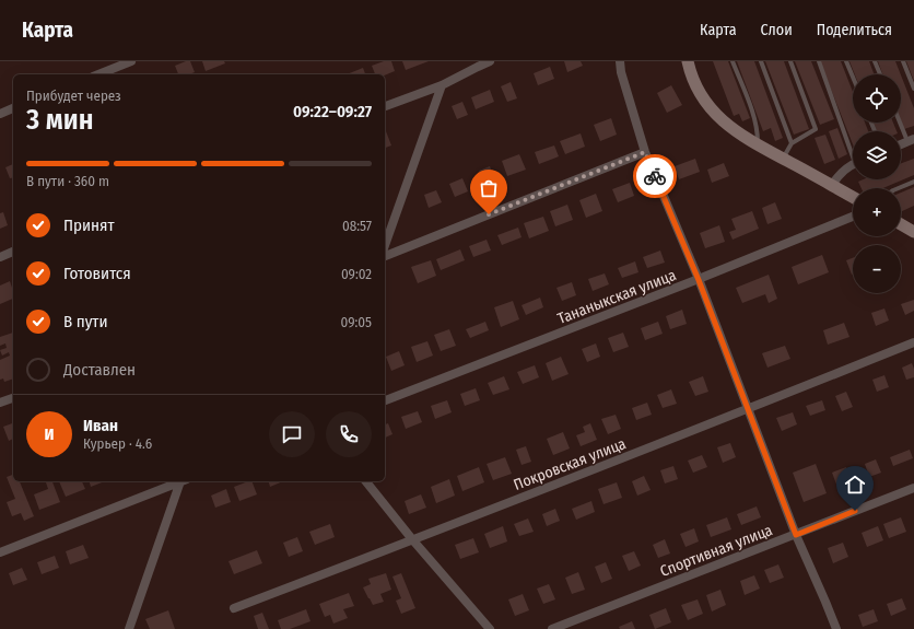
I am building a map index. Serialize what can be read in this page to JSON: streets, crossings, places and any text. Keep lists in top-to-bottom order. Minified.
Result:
{"streets":{"street":["Тананыкская улица","Покровская улица","Спортивная улица"]},"page":{"header":"Карта","nav":["Карта","Слои","Поделиться"],"map_buttons":["+","−"],"heading":["3 мин","Прибудет через","09:22–09:27"],"panel":["Иван","Курьер · 4.6"],"bar":"В пути · 360 m","list":[["Принят","08:57"],["Готовится","09:02"],["В пути","09:05"],"Доставлен"],"round":"И"}}
